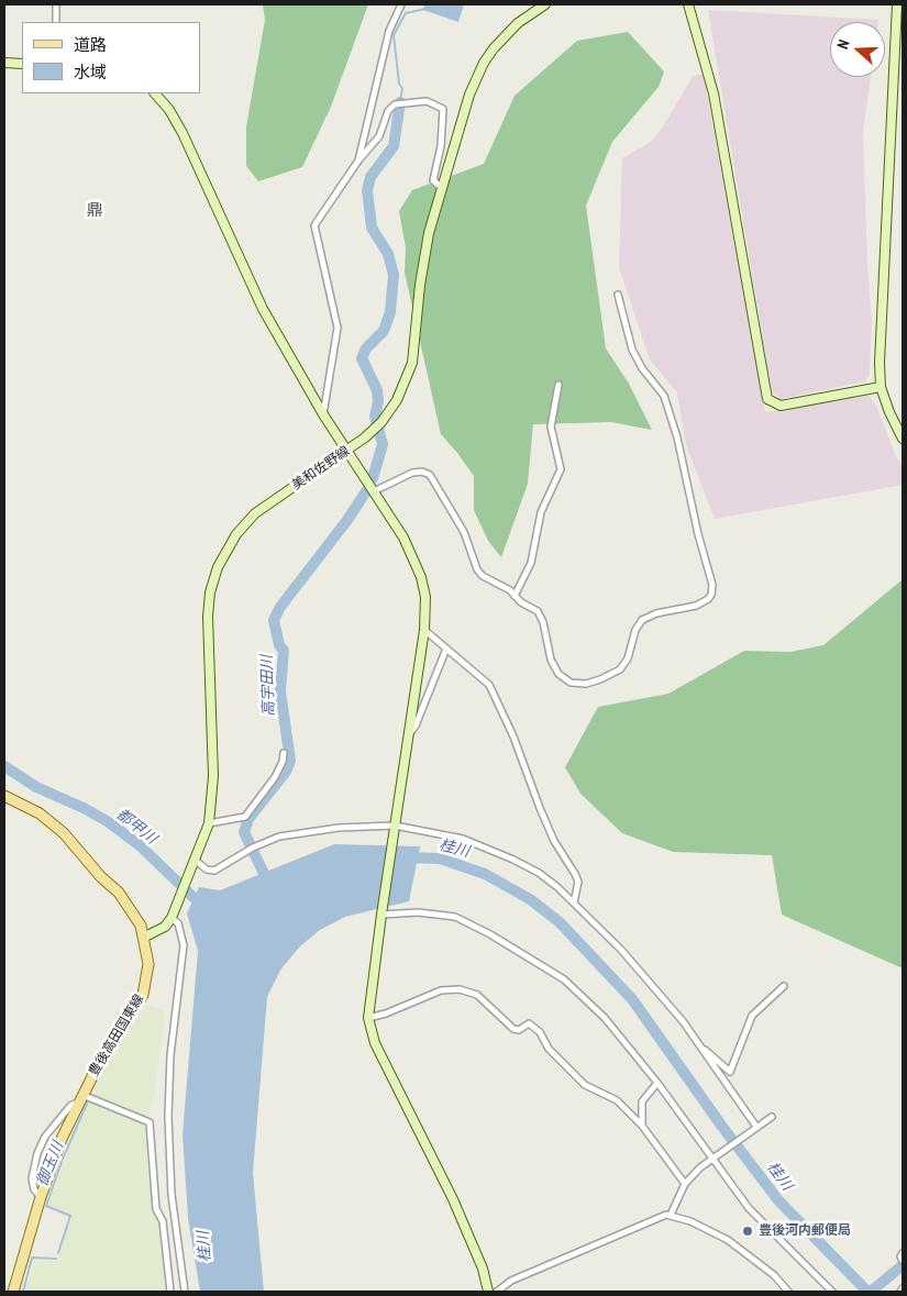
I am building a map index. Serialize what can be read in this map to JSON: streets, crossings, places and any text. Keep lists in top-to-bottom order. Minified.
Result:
{"streets":{"main road":["豊後高田国東線"],"street":["美和佐野線"]},"districts":["鼎"],"water":["高宇田川","都甲川","桂川","御玉川"],"places":["豊後河内郵便局"],"legend":["道路","水域"],"north":"left"}
